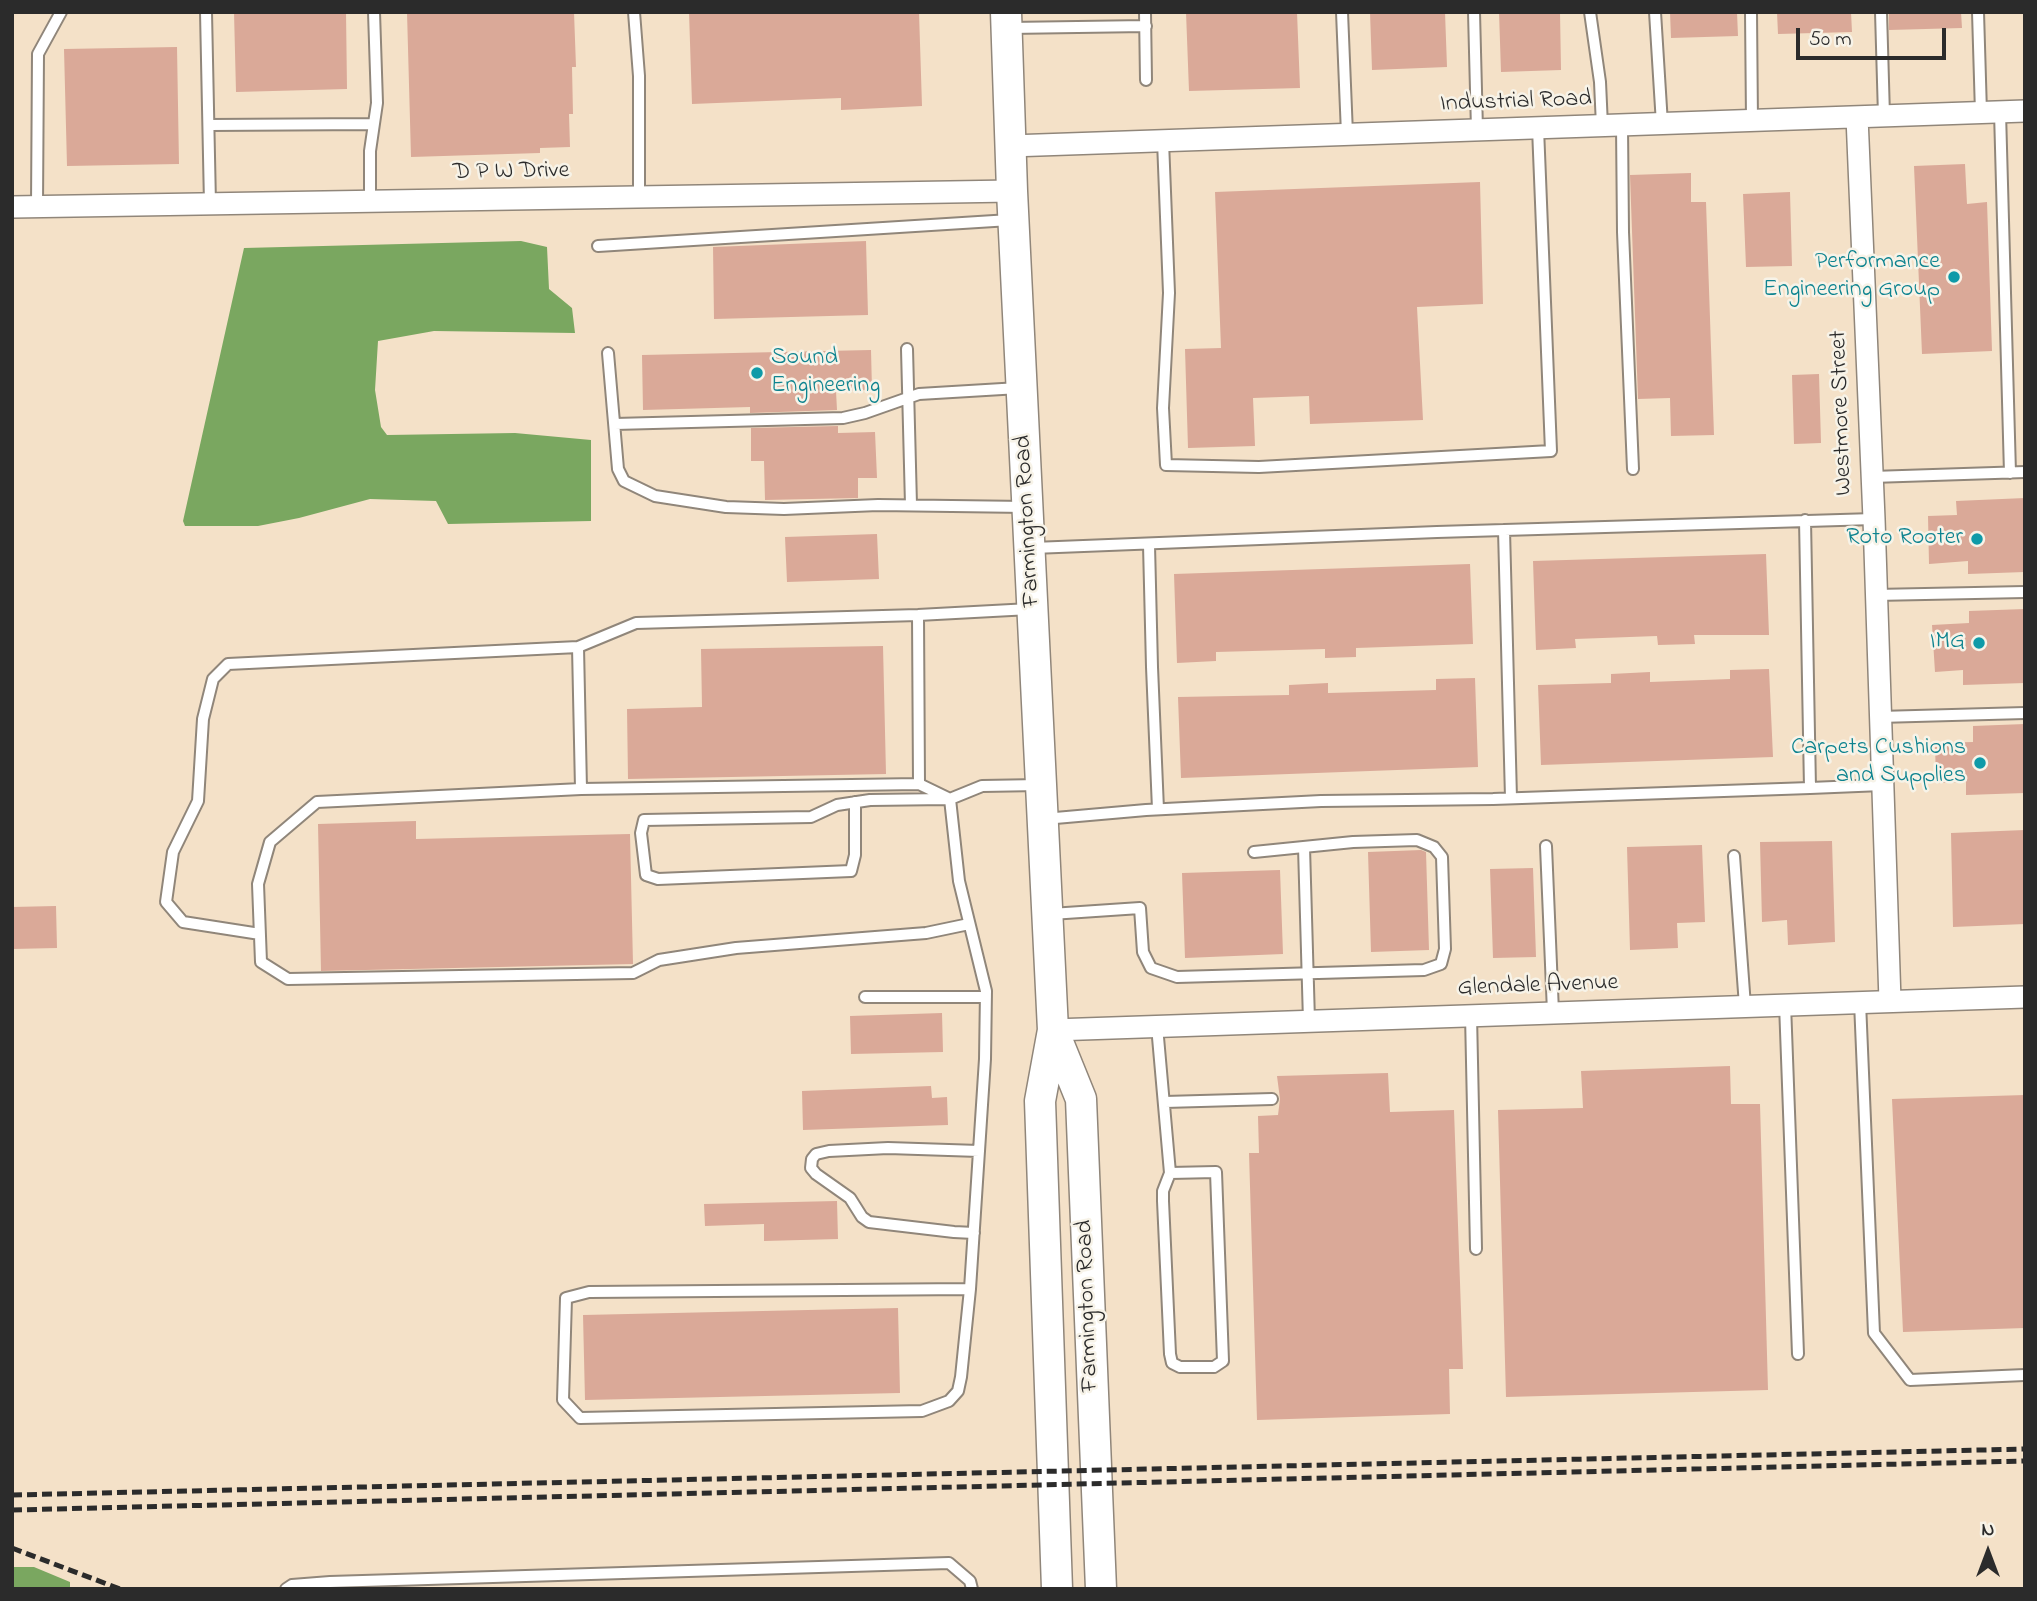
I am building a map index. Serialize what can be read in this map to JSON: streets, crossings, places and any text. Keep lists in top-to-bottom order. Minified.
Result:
{"streets":{"main road":["Farmington Road"],"street":["Industrial Road","D P W Drive","Westmore Street","Glendale Avenue"]},"crossings":[["Industrial Road","Westmore Street"],["Industrial Road","Farmington Road"],["D P W Drive","Farmington Road"],["Westmore Street","Glendale Avenue"],["Farmington Road","Glendale Avenue"]],"places":["Performance Engineering Group","Sound Engineering","Roto Rooter","IMG","Carpets Cushions and Supplies"],"scale_bar":"50 m","north":"top"}
